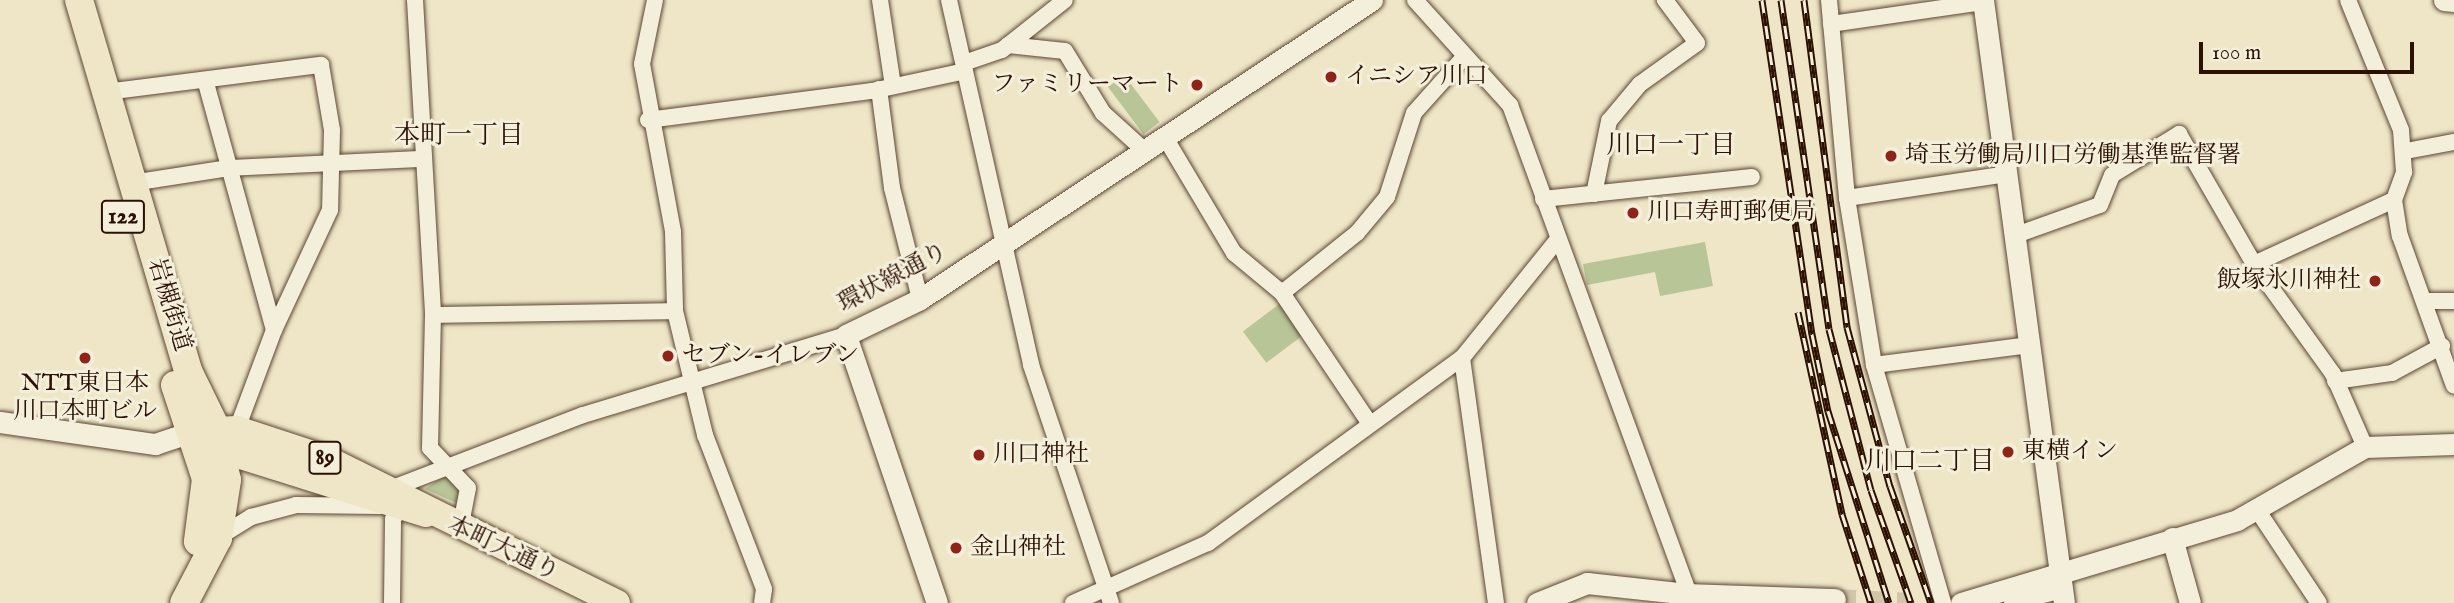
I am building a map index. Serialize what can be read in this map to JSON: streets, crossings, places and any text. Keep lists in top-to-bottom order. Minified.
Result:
{"streets":{"highway":["122","岩槻街道"],"main road":["89","本町大通り"],"street":["環状線通り"]},"crossings":[["環状線通り","本町大通り"],["岩槻街道","本町大通り"]],"districts":["本町一丁目","川口一丁目","川口二丁目"],"places":["イニシア川口","ファミリーマート","埼玉労働局川口労働基準監督署","川口寿町郵便局","飯塚氷川神社","セブン-イレブン","NTT東日本 川口本町ビル","東横イン","川口神社","金山神社"],"scale_bar":"100 m"}
